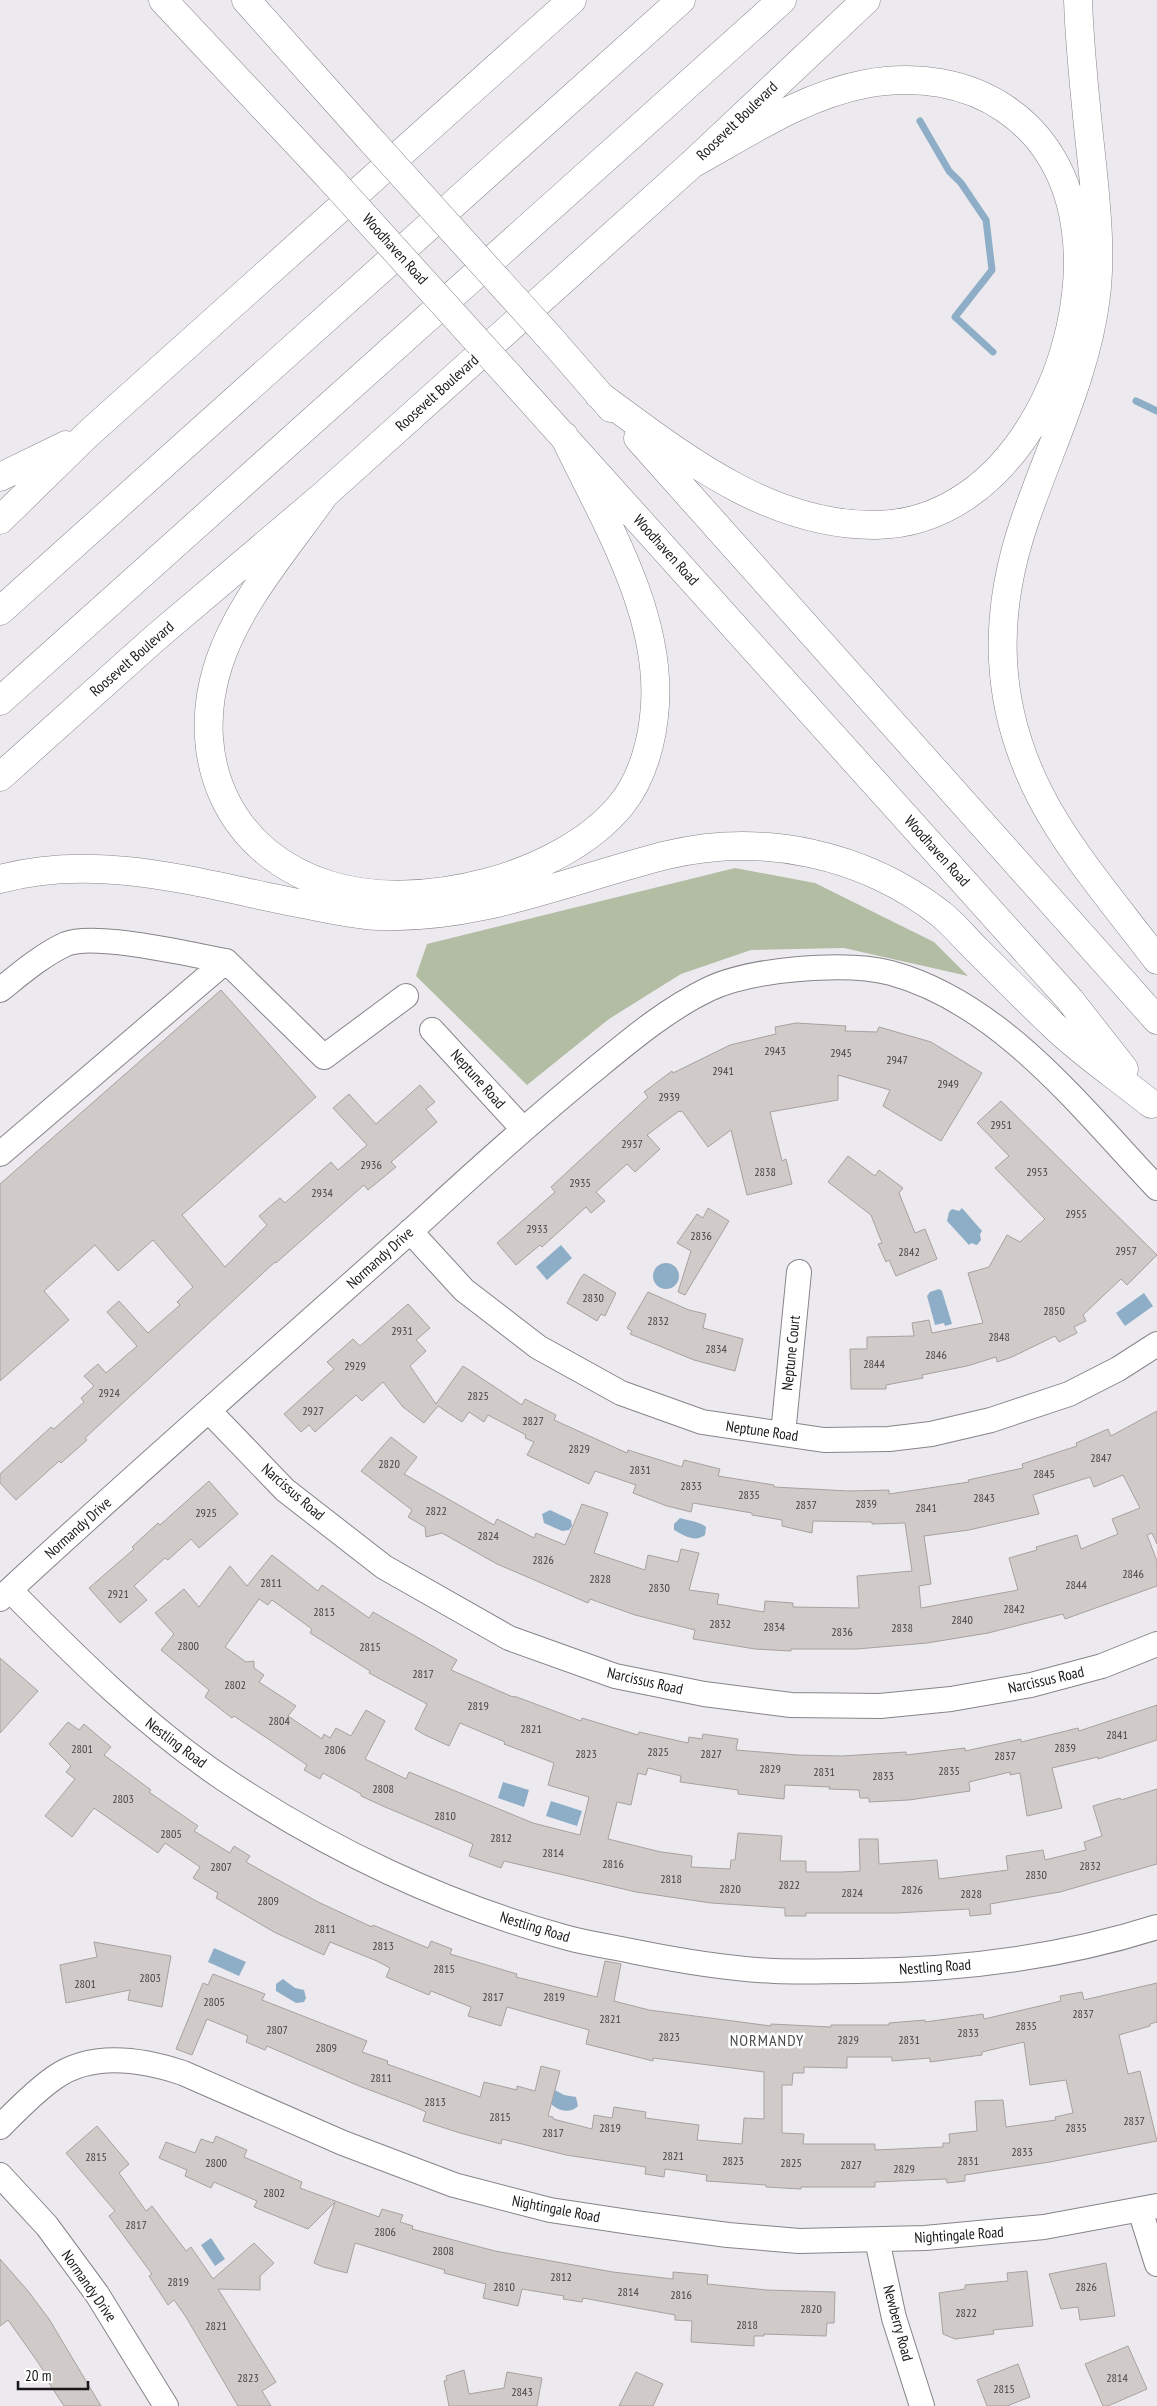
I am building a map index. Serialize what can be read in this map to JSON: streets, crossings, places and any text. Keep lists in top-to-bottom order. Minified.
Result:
{"streets":{"highway":["Roosevelt Boulevard","Woodhaven Road"],"street":["Neptune Road","Normandy Drive","Neptune Court","Narcissus Road","Nestling Road","Nightingale Road","Newberry Road"]},"crossings":[["Neptune Road","Normandy Drive"],["Neptune Road","Neptune Court"],["Normandy Drive","Narcissus Road"],["Normandy Drive","Nestling Road"],["Nightingale Road","Newberry Road"]],"districts":["NORMANDY"],"house_numbers":["2943","2945","2947","2941","2949","2939","2951","2937","2936","2838","2953","2935","2934","2955","2933","2836","2957","2842","2830","2850","2832","2931","2848","2834","2846","2844","2929","2924","2825","2927","2827","2829","2847","2820","2831","2845","2833","2835","2843","2839","2837","2841","2822","2925","2824","2826","2846","2828","2811","2844","2830","2921","2842","2813","2840","2832","2834","2838","2836","2800","2815","2817","2802","2819","2804","2821","2841","2839","2801","2806","2825","2823","2827","2837","2829","2835","2831","2833","2808","2803","2810","2805","2812","2814","2816","2832","2807","2830","2818","2822","2820","2826","2824","2828","2809","2811","2813","2815","2803","2801","2817","2819","2805","2837","2821","2835","2807","2833","2823","2829","2831","2809","2811","2813","2815","2837","2819","2835","2817","2833","2821","2815","2823","2831","2800","2825","2827","2829","2802","2817","2806","2808","2812","2819","2810","2826","2814","2816","2820","2822","2818","2821","2823","2814","2815","2843"],"scale_bar":"20 m"}
